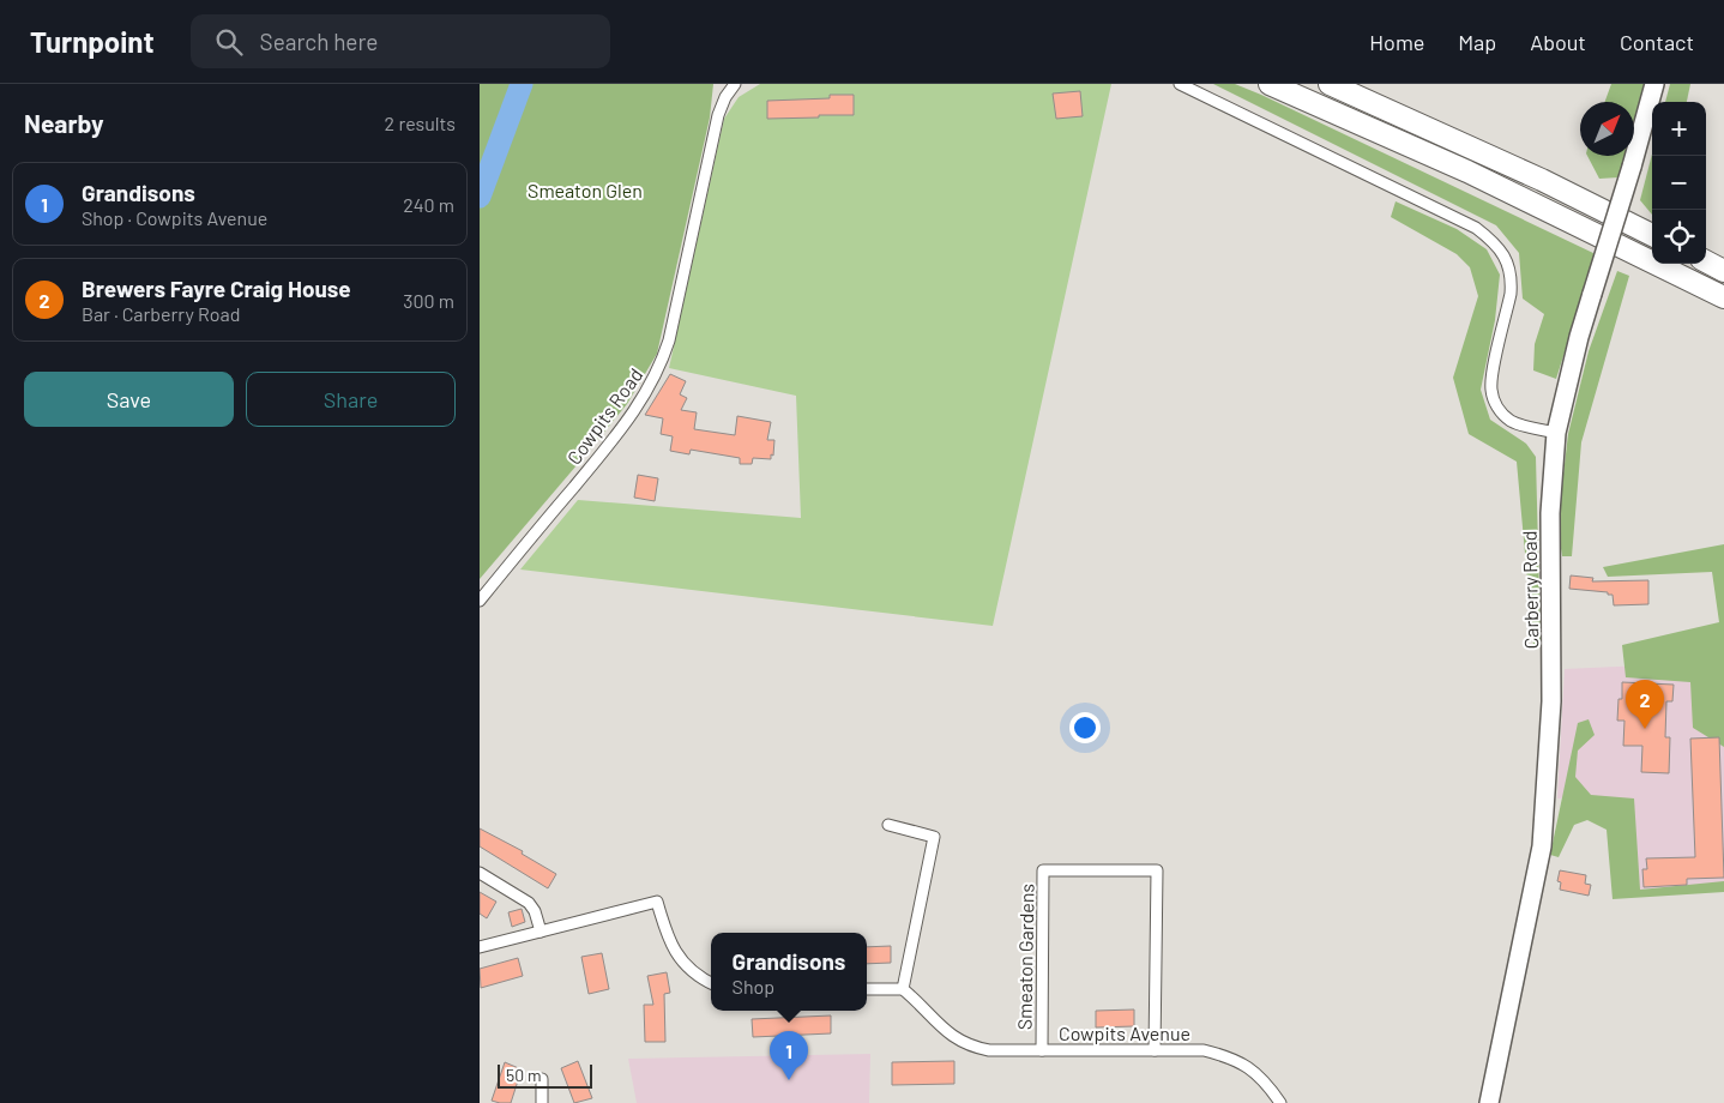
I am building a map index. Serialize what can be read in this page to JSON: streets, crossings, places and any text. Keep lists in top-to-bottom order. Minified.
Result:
{"streets":{"main road":["Carberry Road"],"street":["Cowpits Road","Smeaton Gardens","Cowpits Avenue"]},"crossings":[["Smeaton Gardens","Cowpits Avenue"]],"parks":["Smeaton Glen"],"scale_bar":"50 m","north":"top right","page":{"header":"Turnpoint","search":"Search here","nav":["Home","Map","About","Contact"],"heading":["Nearby","2 results"],"map_buttons":["+","−"],"list":[{"mark":"1","name":"Grandisons","note":"Shop · Cowpits Avenue","value":"240 m"},{"mark":"2","name":"Brewers Fayre Craig House","note":"Bar · Carberry Road","value":"300 m"}],"buttons":["Save","Share"],"pins":["2","1"],"popup":["Grandisons","Shop"],"scale":"50 m"}}
